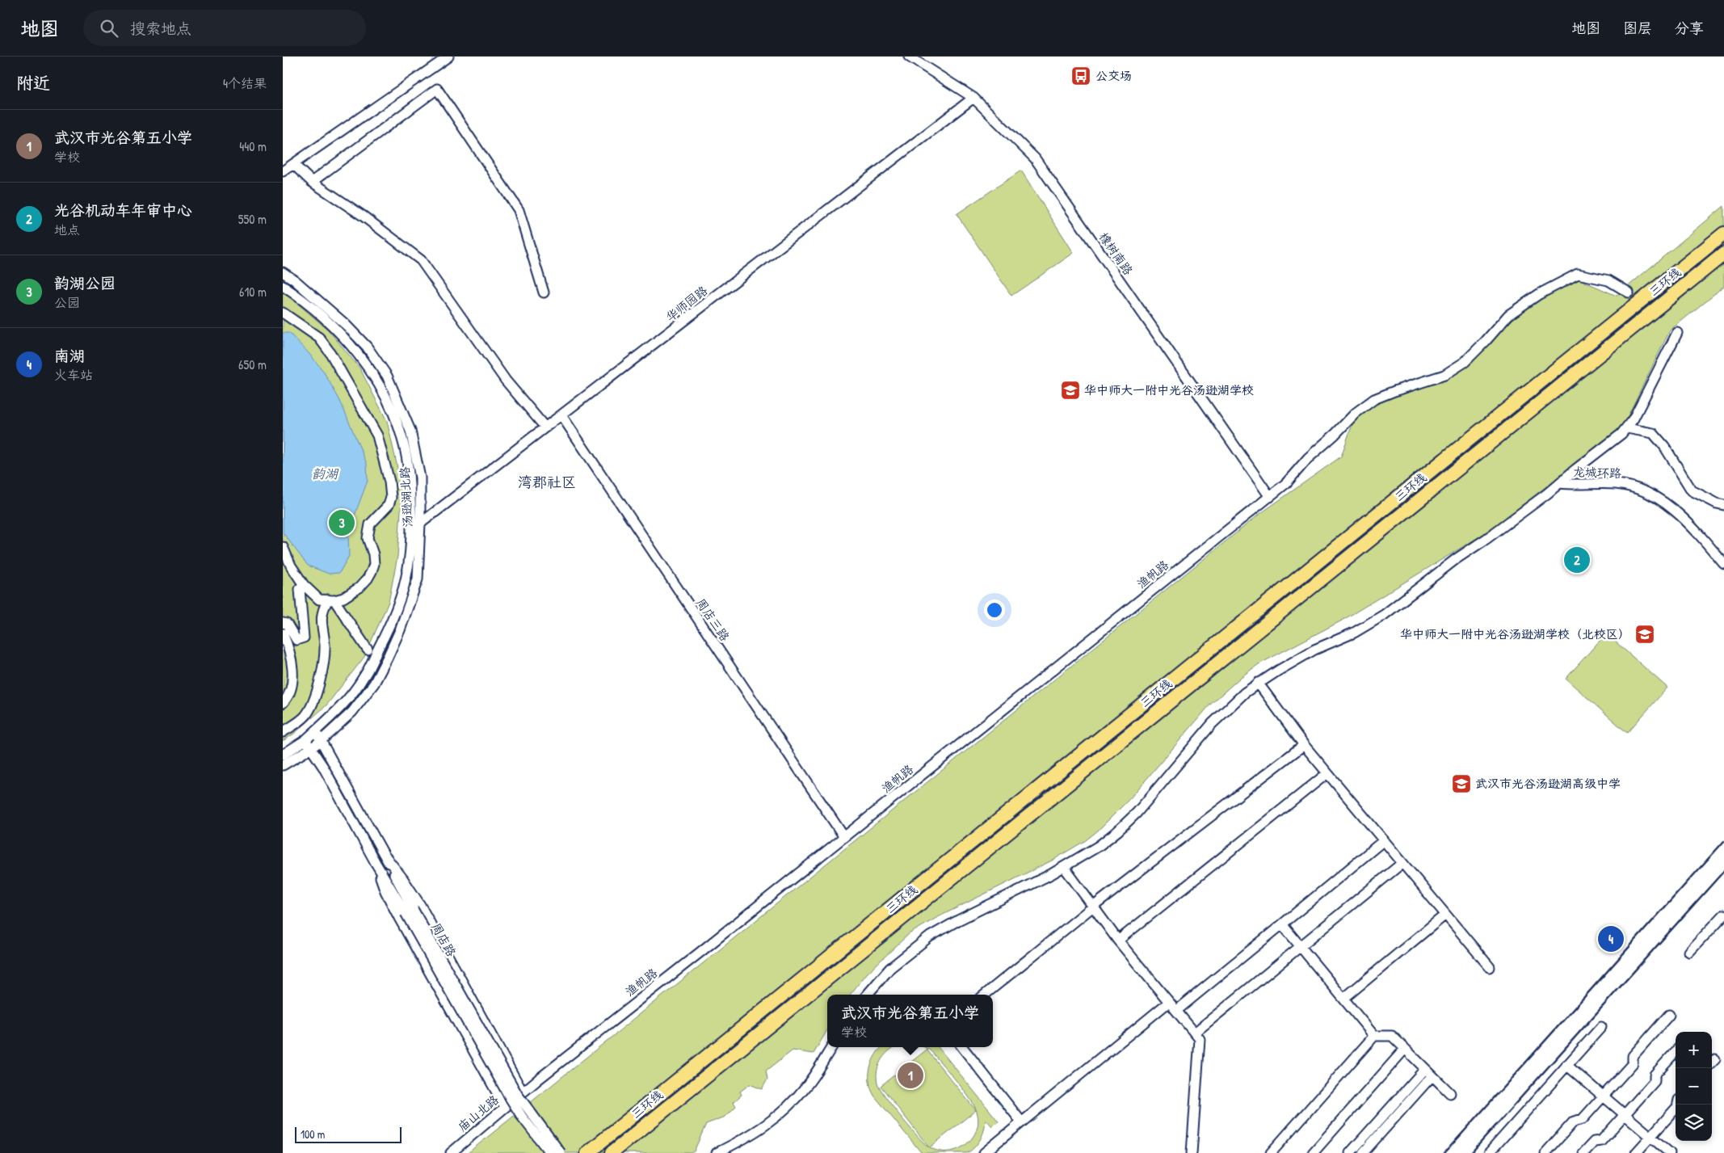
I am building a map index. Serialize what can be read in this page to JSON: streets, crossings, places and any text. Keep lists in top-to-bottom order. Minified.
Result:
{"streets":{"highway":["三环线"],"street":["橡树南路","华师园路","龙城环路","汤逊湖北路","渔帆路","周店三路","周店路","庙山北路"]},"crossings":[["橡树南路","华师园路"],["橡树南路","渔帆路"],["华师园路","汤逊湖北路"],["华师园路","周店三路"],["汤逊湖北路","周店路"],["渔帆路","周店三路"],["渔帆路","庙山北路"]],"districts":["湾郡社区"],"water":["韵湖"],"places":{"bus stop":["公交场"],"school or university":["华中师大一附中光谷汤逊湖学校","华中师大一附中光谷汤逊湖学校（北校区）","武汉市光谷汤逊湖高级中学"]},"scale_bar":"100 m","page":{"header":"地图","search":"搜索地点","nav":["地图","图层","分享"],"heading":["附近","4个结果"],"list":[{"mark":"1","name":"武汉市光谷第五小学","note":"学校","value":"440 m"},{"mark":"2","name":"光谷机动车年审中心","note":"地点","value":"550 m"},{"mark":"3","name":"韵湖公园","note":"公园","value":"610 m"},{"mark":"4","name":"南湖","note":"火车站","value":"650 m"}],"pins":["3","2","4","1"],"popup":["武汉市光谷第五小学","学校"],"map_buttons":["+","−"],"scale":"100 m"}}
